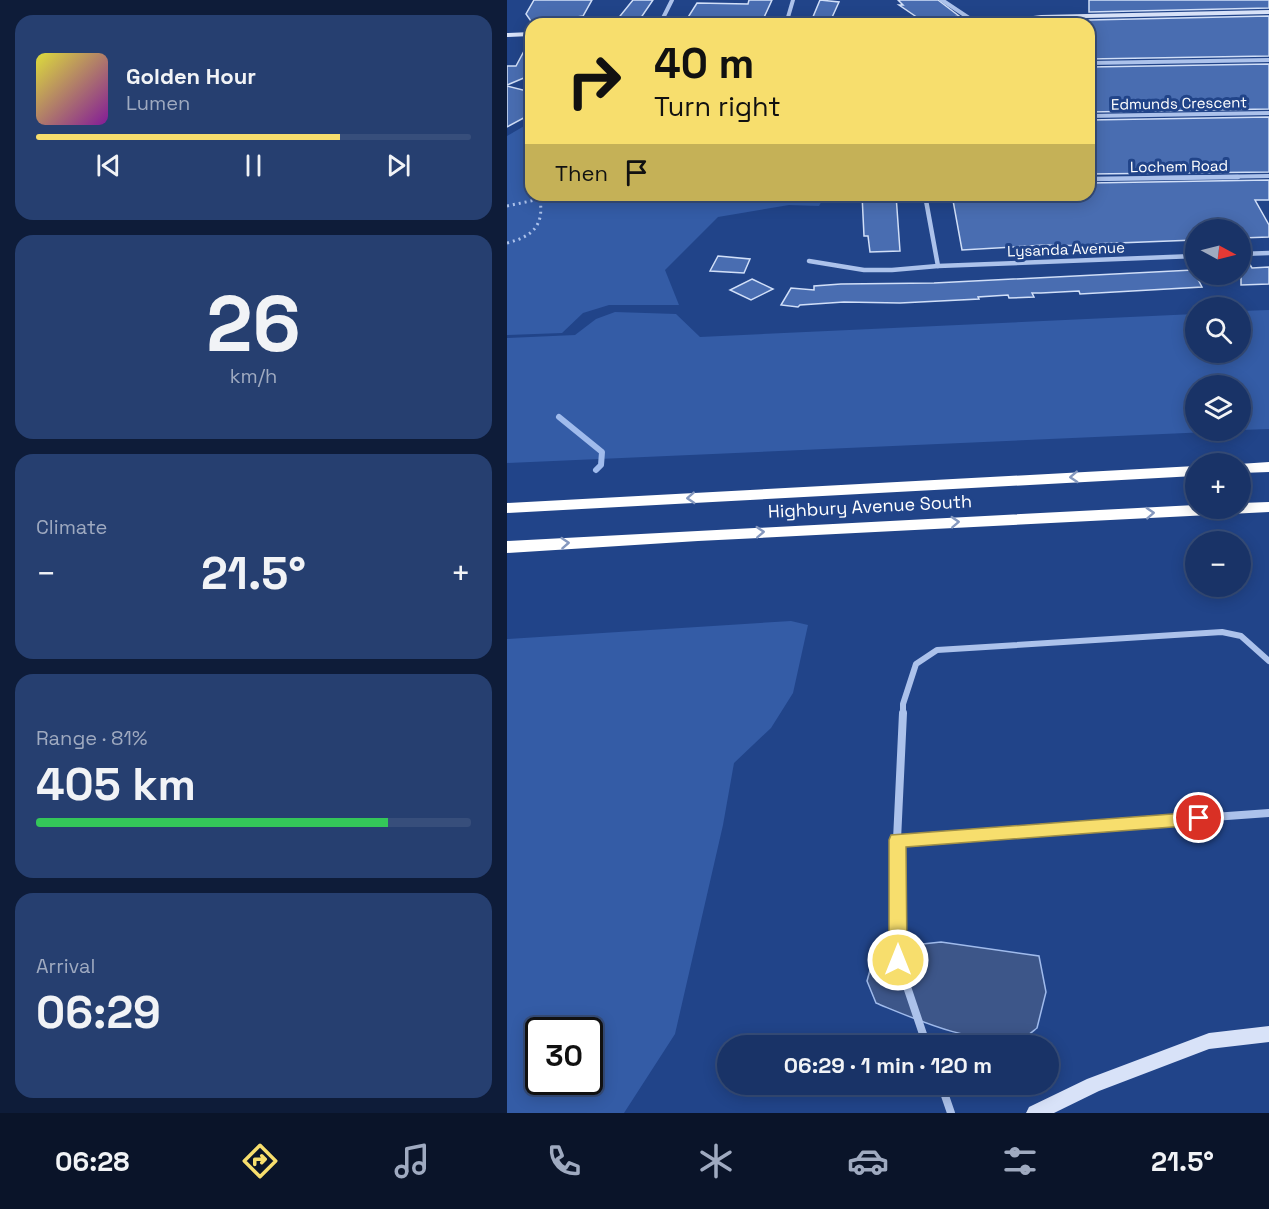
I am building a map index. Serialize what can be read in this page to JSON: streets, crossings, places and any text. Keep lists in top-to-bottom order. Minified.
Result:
{"streets":{"highway":["Highbury Avenue South"],"street":["Edmunds Crescent","Lochem Road","Lysanda Avenue"]},"north":"right","page":{"turn":["40 m","Turn right"],"song":["Golden Hour","Lumen"],"then":"Then","map_buttons":["+","−"],"tile":[["26","km/h"],"Climate",["Range · 81%","405 km"],["Arrival","06:29"]],"heat":["−","21.5°","+"],"limit":"30","trip":"06:29 · 1 min · 120 m","tabs":["06:28","21.5°"]}}
